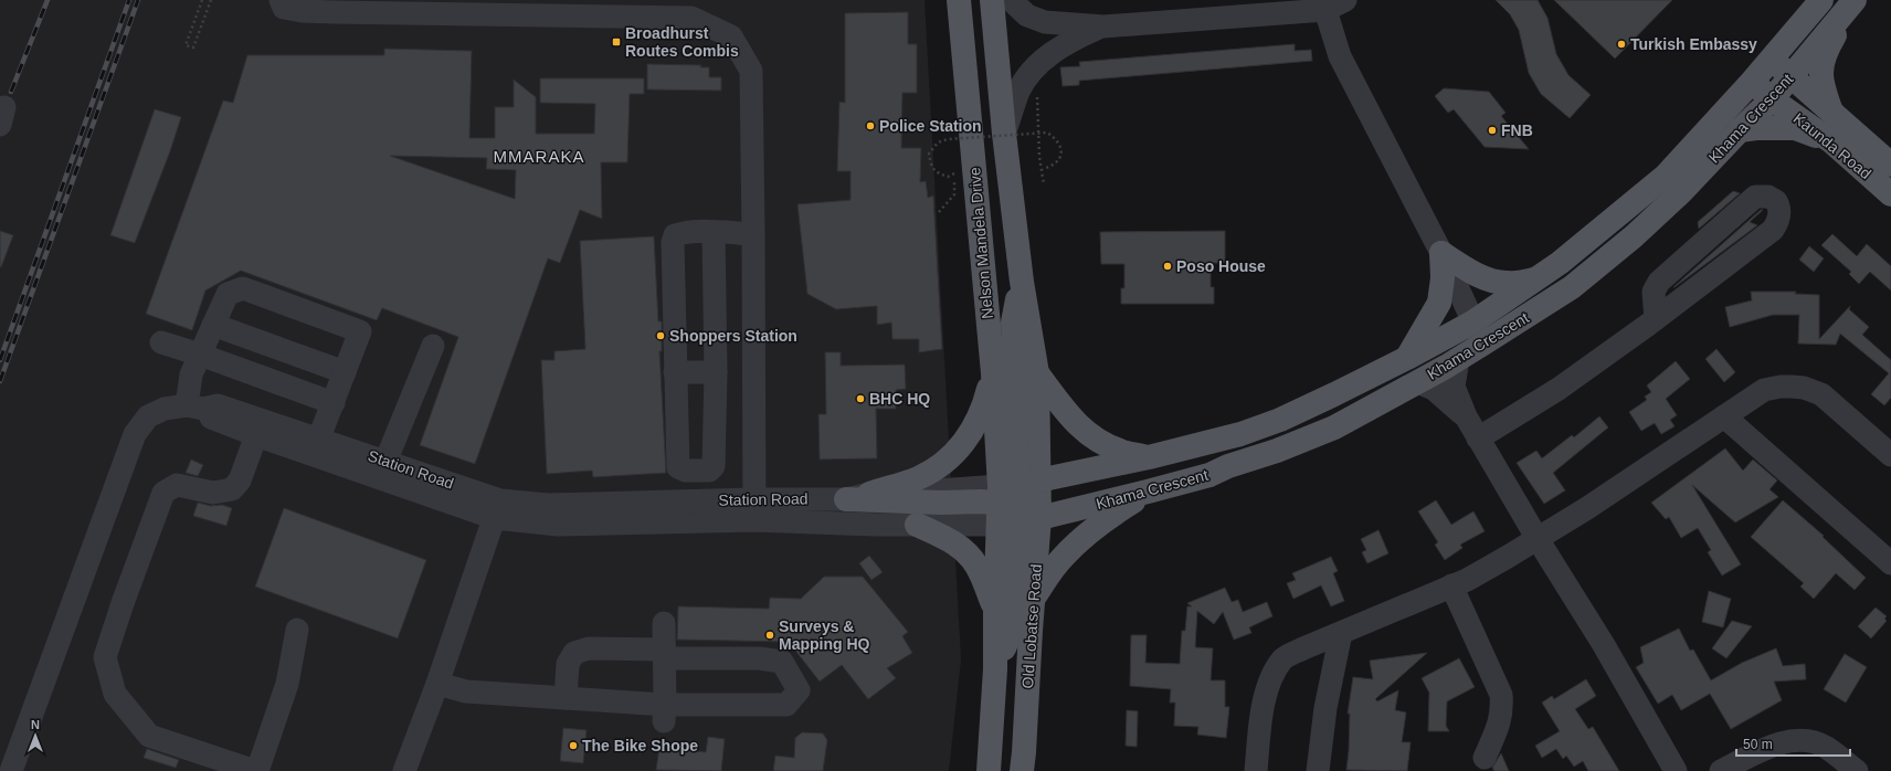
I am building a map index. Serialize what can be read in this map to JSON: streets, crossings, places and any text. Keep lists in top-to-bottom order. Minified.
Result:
{"streets":{"main road":["Khama Crescent","Kaunda Road","Nelson Mandela Drive","Old Lobatse Road"],"street":["Station Road"]},"crossings":[["Khama Crescent","Kaunda Road"],["Khama Crescent","Nelson Mandela Drive"],["Khama Crescent","Station Road"],["Khama Crescent","Old Lobatse Road"],["Nelson Mandela Drive","Station Road"],["Nelson Mandela Drive","Old Lobatse Road"],["Station Road","Old Lobatse Road"]],"districts":["MMARAKA"],"places":{"transit":["Broadhurst Routes Combis"],"other":["Turkish Embassy","Police Station","FNB","Poso House","Shoppers Station","BHC HQ","Surveys & Mapping HQ","The Bike Shope"]},"scale_bar":"50 m","north":"top"}
